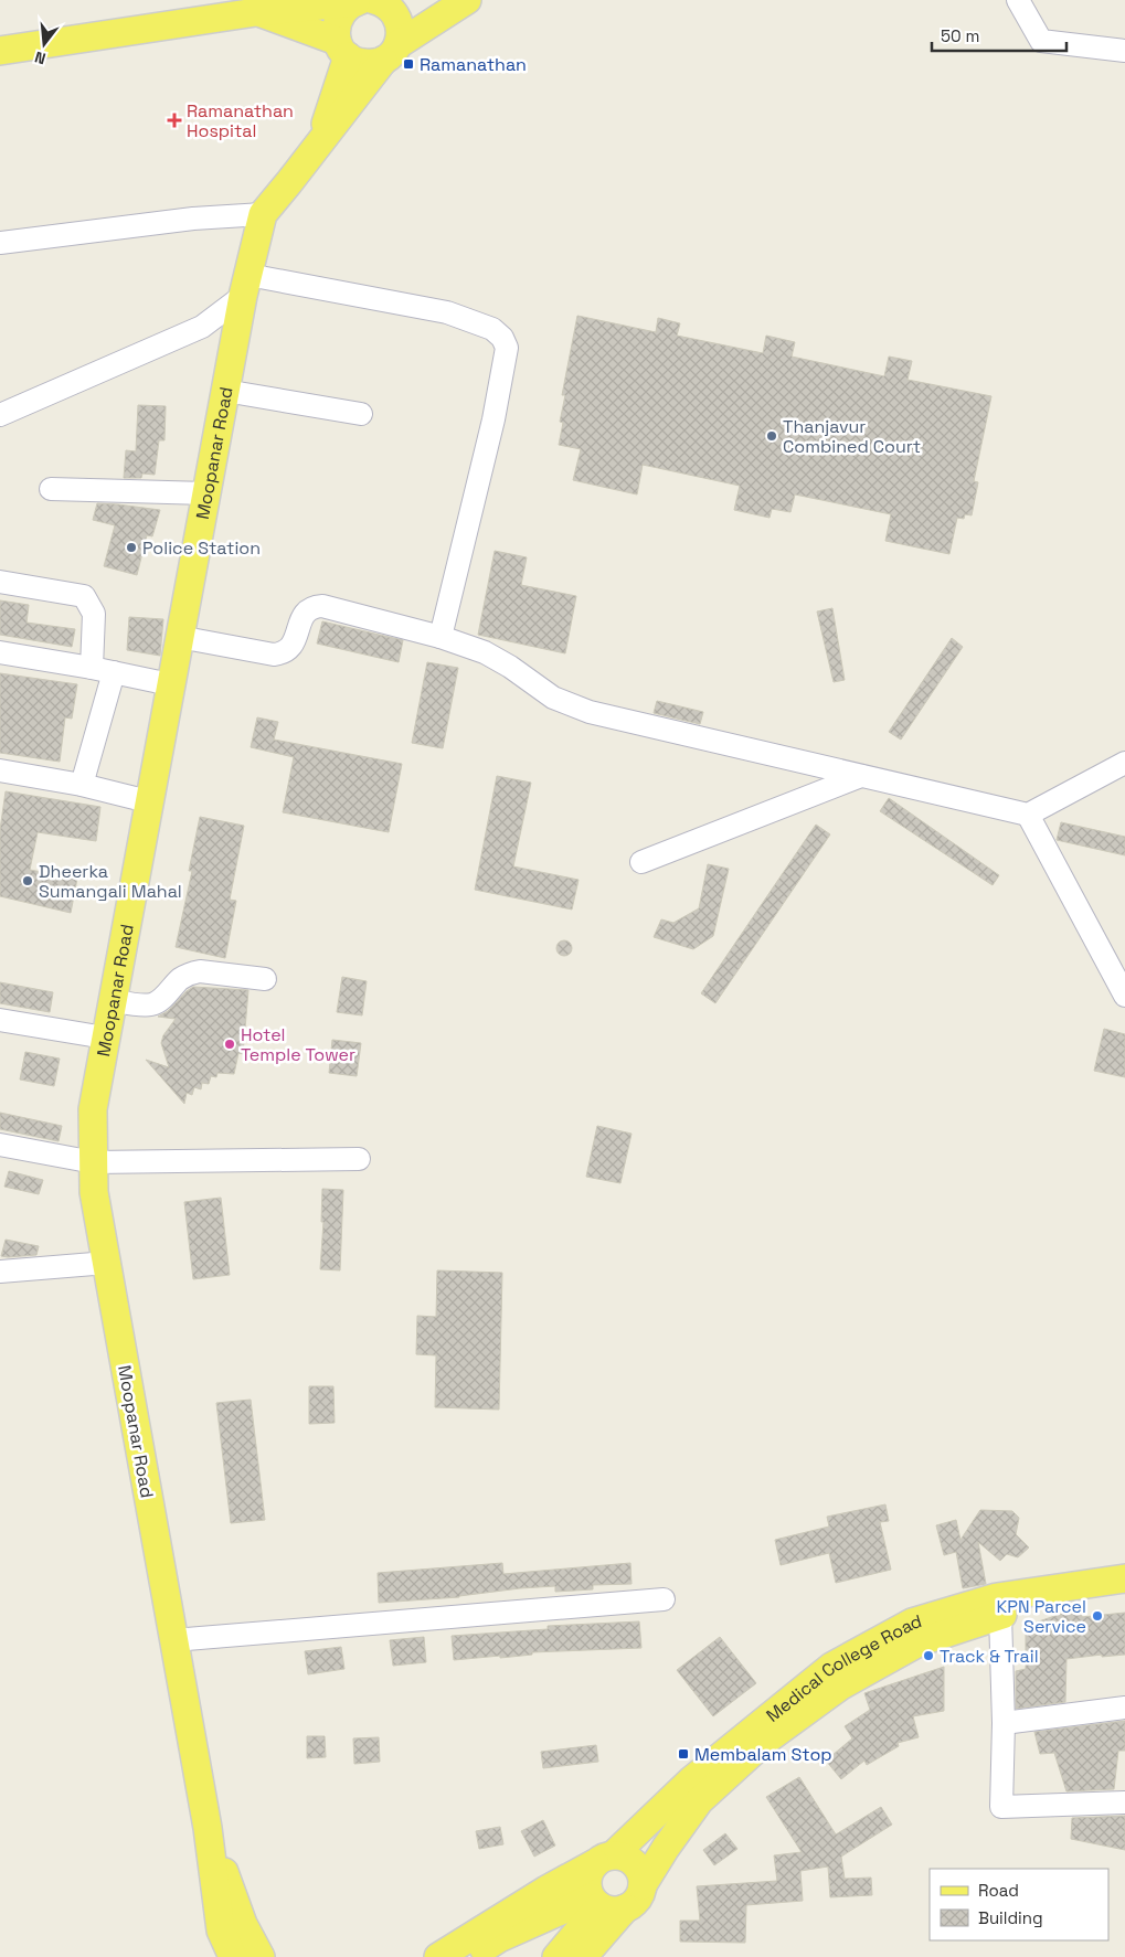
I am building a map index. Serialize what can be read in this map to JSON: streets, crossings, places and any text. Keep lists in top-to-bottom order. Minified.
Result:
{"streets":{"main road":["Moopanar Road","Medical College Road"]},"places":{"transit":["Ramanathan","Membalam Stop"],"health":["Ramanathan Hospital"],"other":["Thanjavur Combined Court","Police Station","Dheerka Sumangali Mahal","Hotel Temple Tower","KPN Parcel Service","Track & Trail"]},"legend":["Road","Building"],"scale_bar":"50 m","north":"bottom"}
